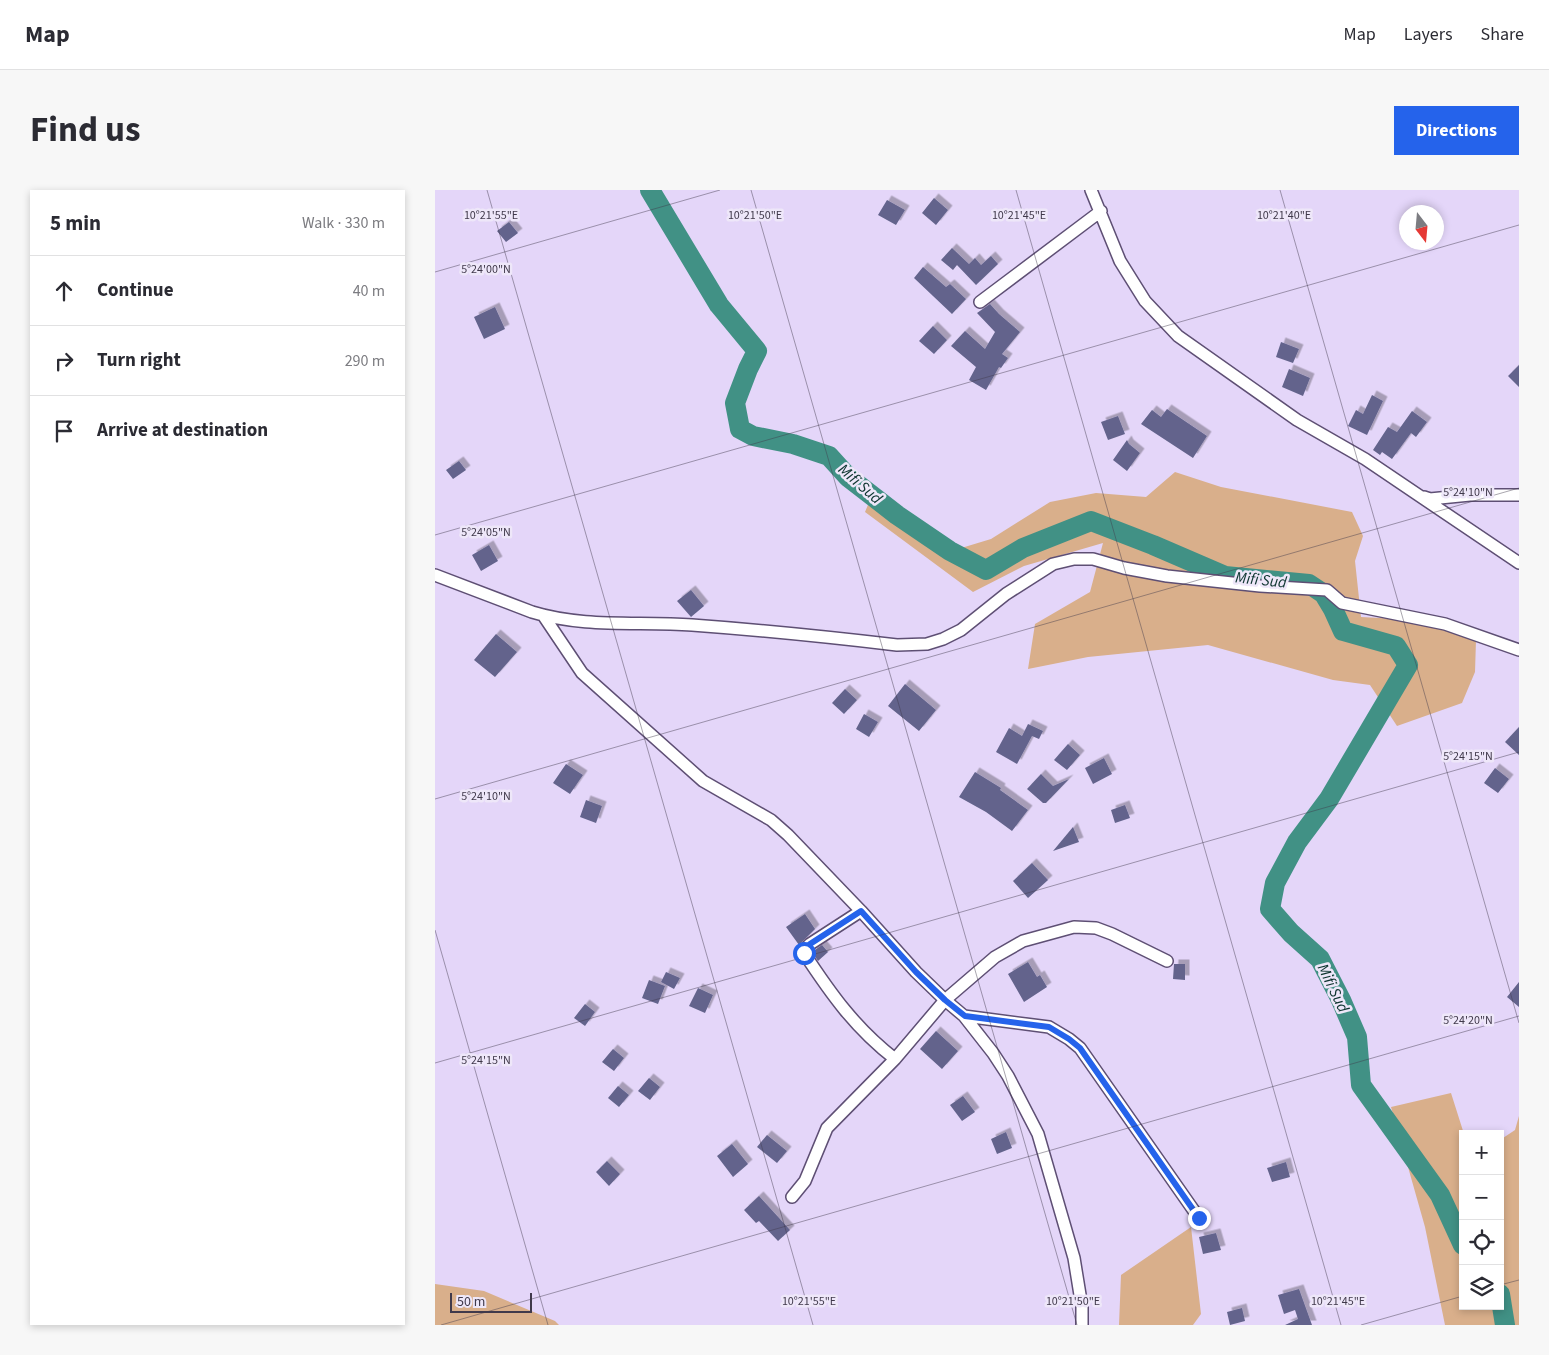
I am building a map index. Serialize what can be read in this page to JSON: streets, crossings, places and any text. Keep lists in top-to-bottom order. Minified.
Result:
{"water":["Mifi Sud"],"scale_bar":"50 m","north":"bottom","page":{"header":"Map","nav":["Map","Layers","Share"],"title":"Find us","buttons":"Directions","heading":["5 min","Walk · 330 m"],"list":[["Continue","40 m"],["Turn right","290 m"],"Arrive at destination"],"map_buttons":["+","−"],"scale":"50 m"},"coordinates":["10°21'55\"E","10°21'50\"E","10°21'45\"E","10°21'40\"E","5°24'00\"N","5°24'10\"N","5°24'05\"N","5°24'15\"N","5°24'20\"N"]}
